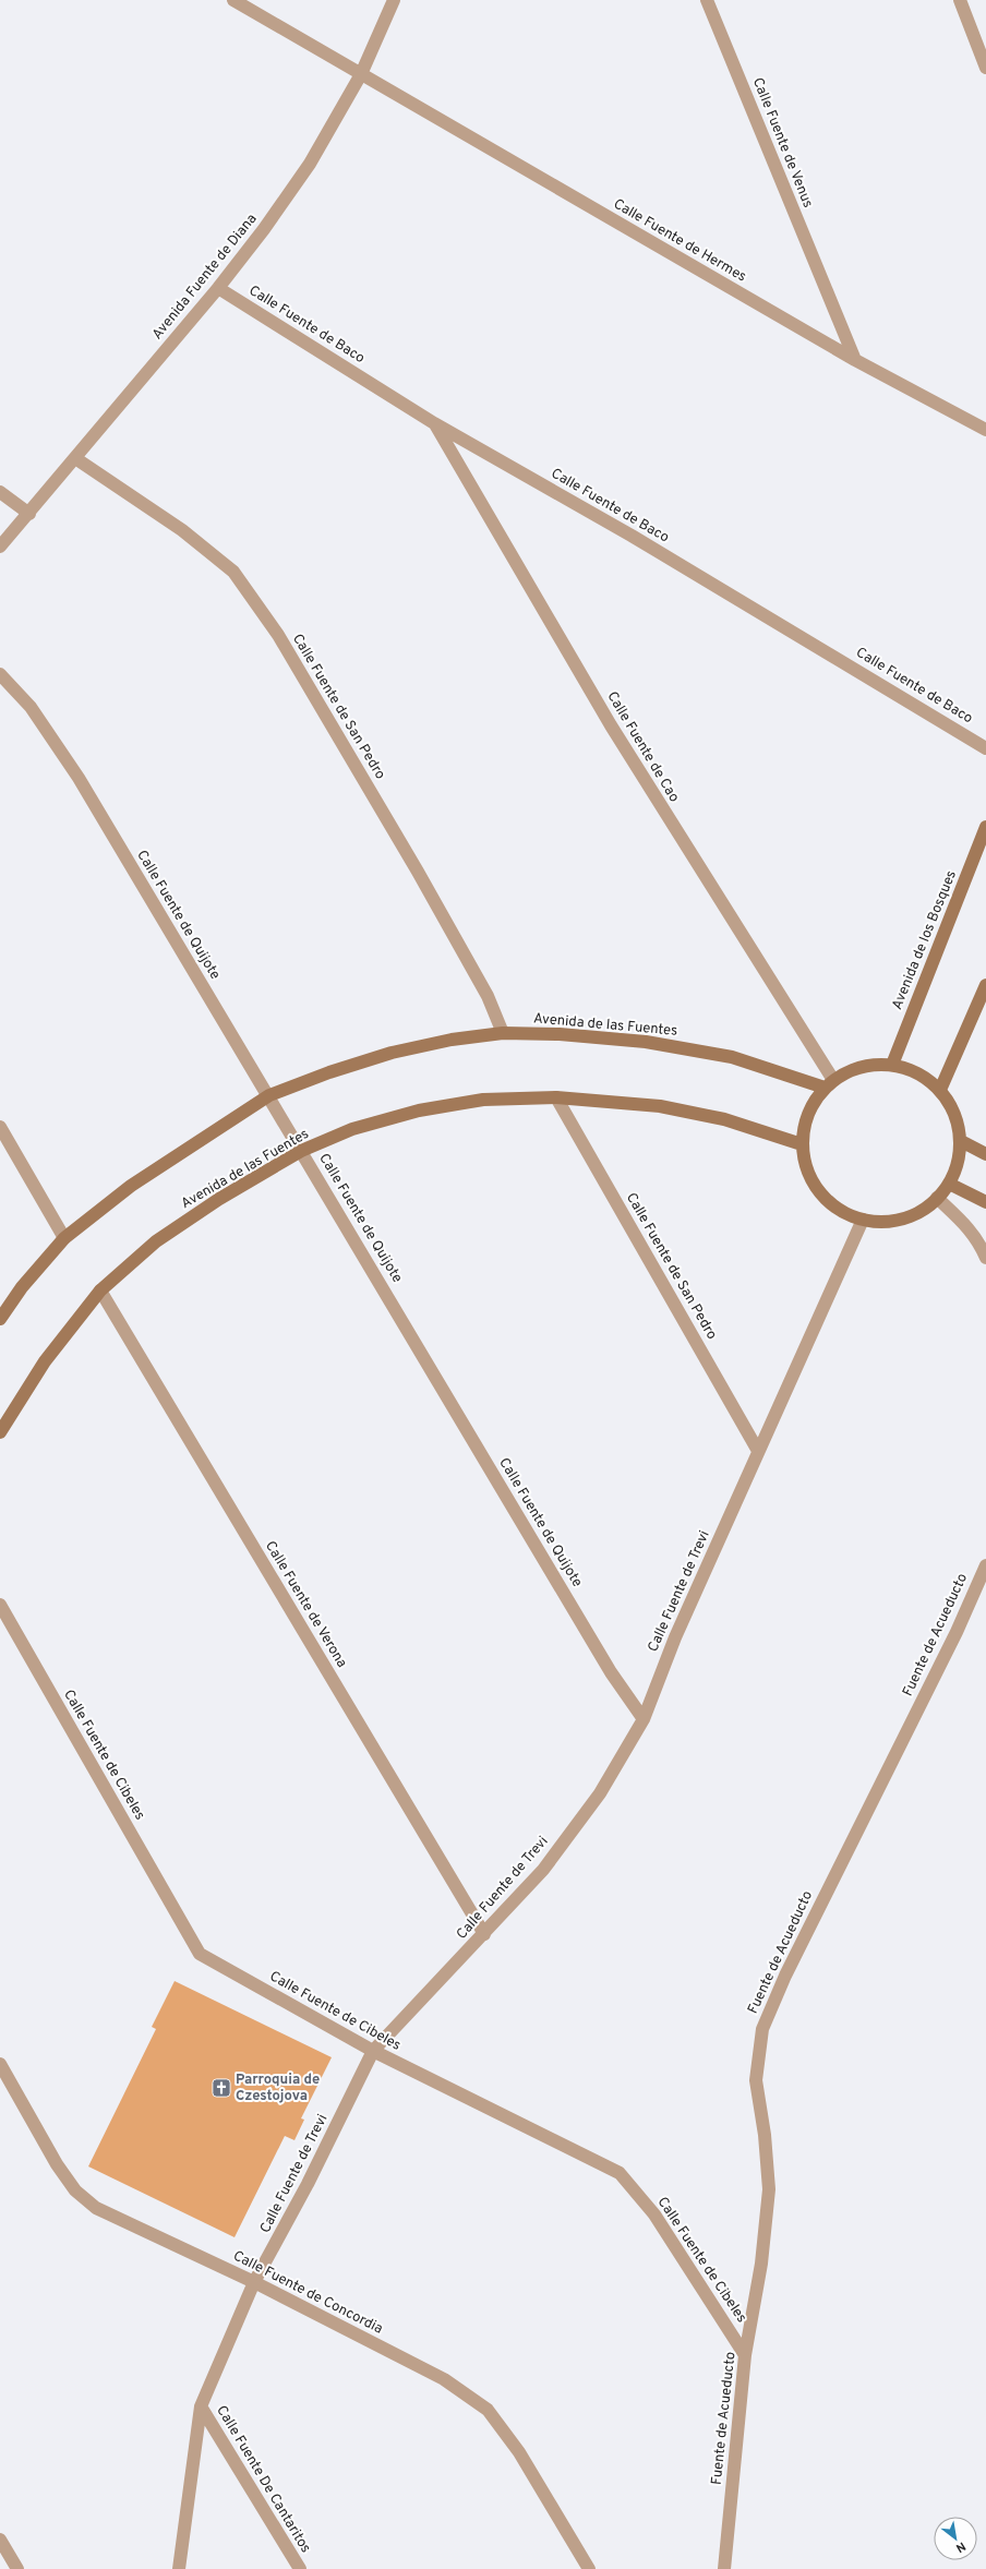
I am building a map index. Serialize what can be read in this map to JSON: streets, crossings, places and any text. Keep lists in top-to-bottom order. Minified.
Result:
{"streets":{"main road":["Avenida de los Bosques","Avenida de las Fuentes"],"street":["Calle Fuente de Venus","Calle Fuente de Hermes","Avenida Fuente de Diana","Calle Fuente de Baco","Calle Fuente de San Pedro","Calle Fuente de Cao","Calle Fuente de Quijote","Calle Fuente de Trevi","Calle Fuente de Verona","Fuente de Acueducto","Calle Fuente de Cibeles","Calle Fuente de Concordia","Calle Fuente De Cantaritos"]},"crossings":[["Calle Fuente de Venus","Calle Fuente de Hermes"],["Calle Fuente de Hermes","Avenida Fuente de Diana"],["Avenida Fuente de Diana","Calle Fuente de Baco"],["Avenida Fuente de Diana","Calle Fuente de San Pedro"],["Calle Fuente de Baco","Calle Fuente de Cao"],["Calle Fuente de San Pedro","Avenida de las Fuentes"],["Calle Fuente de San Pedro","Calle Fuente de Trevi"],["Calle Fuente de Cao","Avenida de las Fuentes"],["Calle Fuente de Quijote","Avenida de las Fuentes"],["Calle Fuente de Quijote","Calle Fuente de Trevi"],["Avenida de las Fuentes","Calle Fuente de Verona"],["Calle Fuente de Trevi","Calle Fuente de Verona"],["Calle Fuente de Trevi","Calle Fuente de Cibeles"],["Calle Fuente de Trevi","Calle Fuente de Concordia"],["Calle Fuente de Trevi","Calle Fuente De Cantaritos"],["Fuente de Acueducto","Calle Fuente de Cibeles"]],"places":{"church":["Parroquia de Czestojova"]},"north":"bottom right"}
